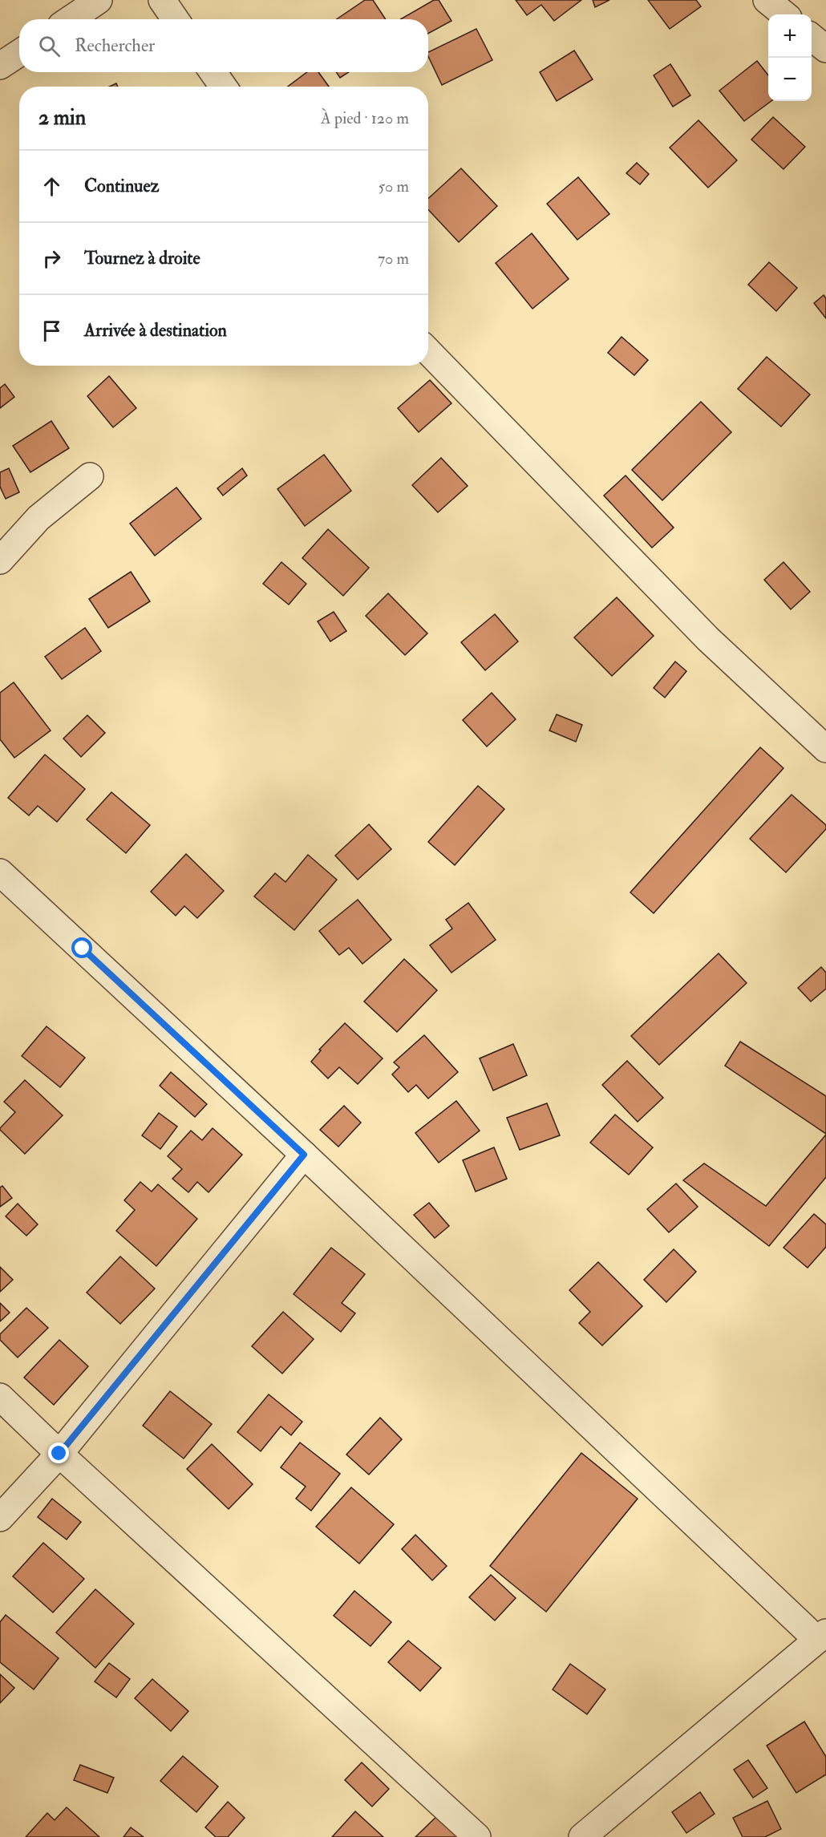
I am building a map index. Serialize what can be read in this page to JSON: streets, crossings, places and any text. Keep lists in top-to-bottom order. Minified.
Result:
{"page":{"map_buttons":["+","−"],"search":"Rechercher","heading":["2 min","À pied · 120 m"],"list":[["Continuez","50 m"],["Tournez à droite","70 m"],"Arrivée à destination"]}}
